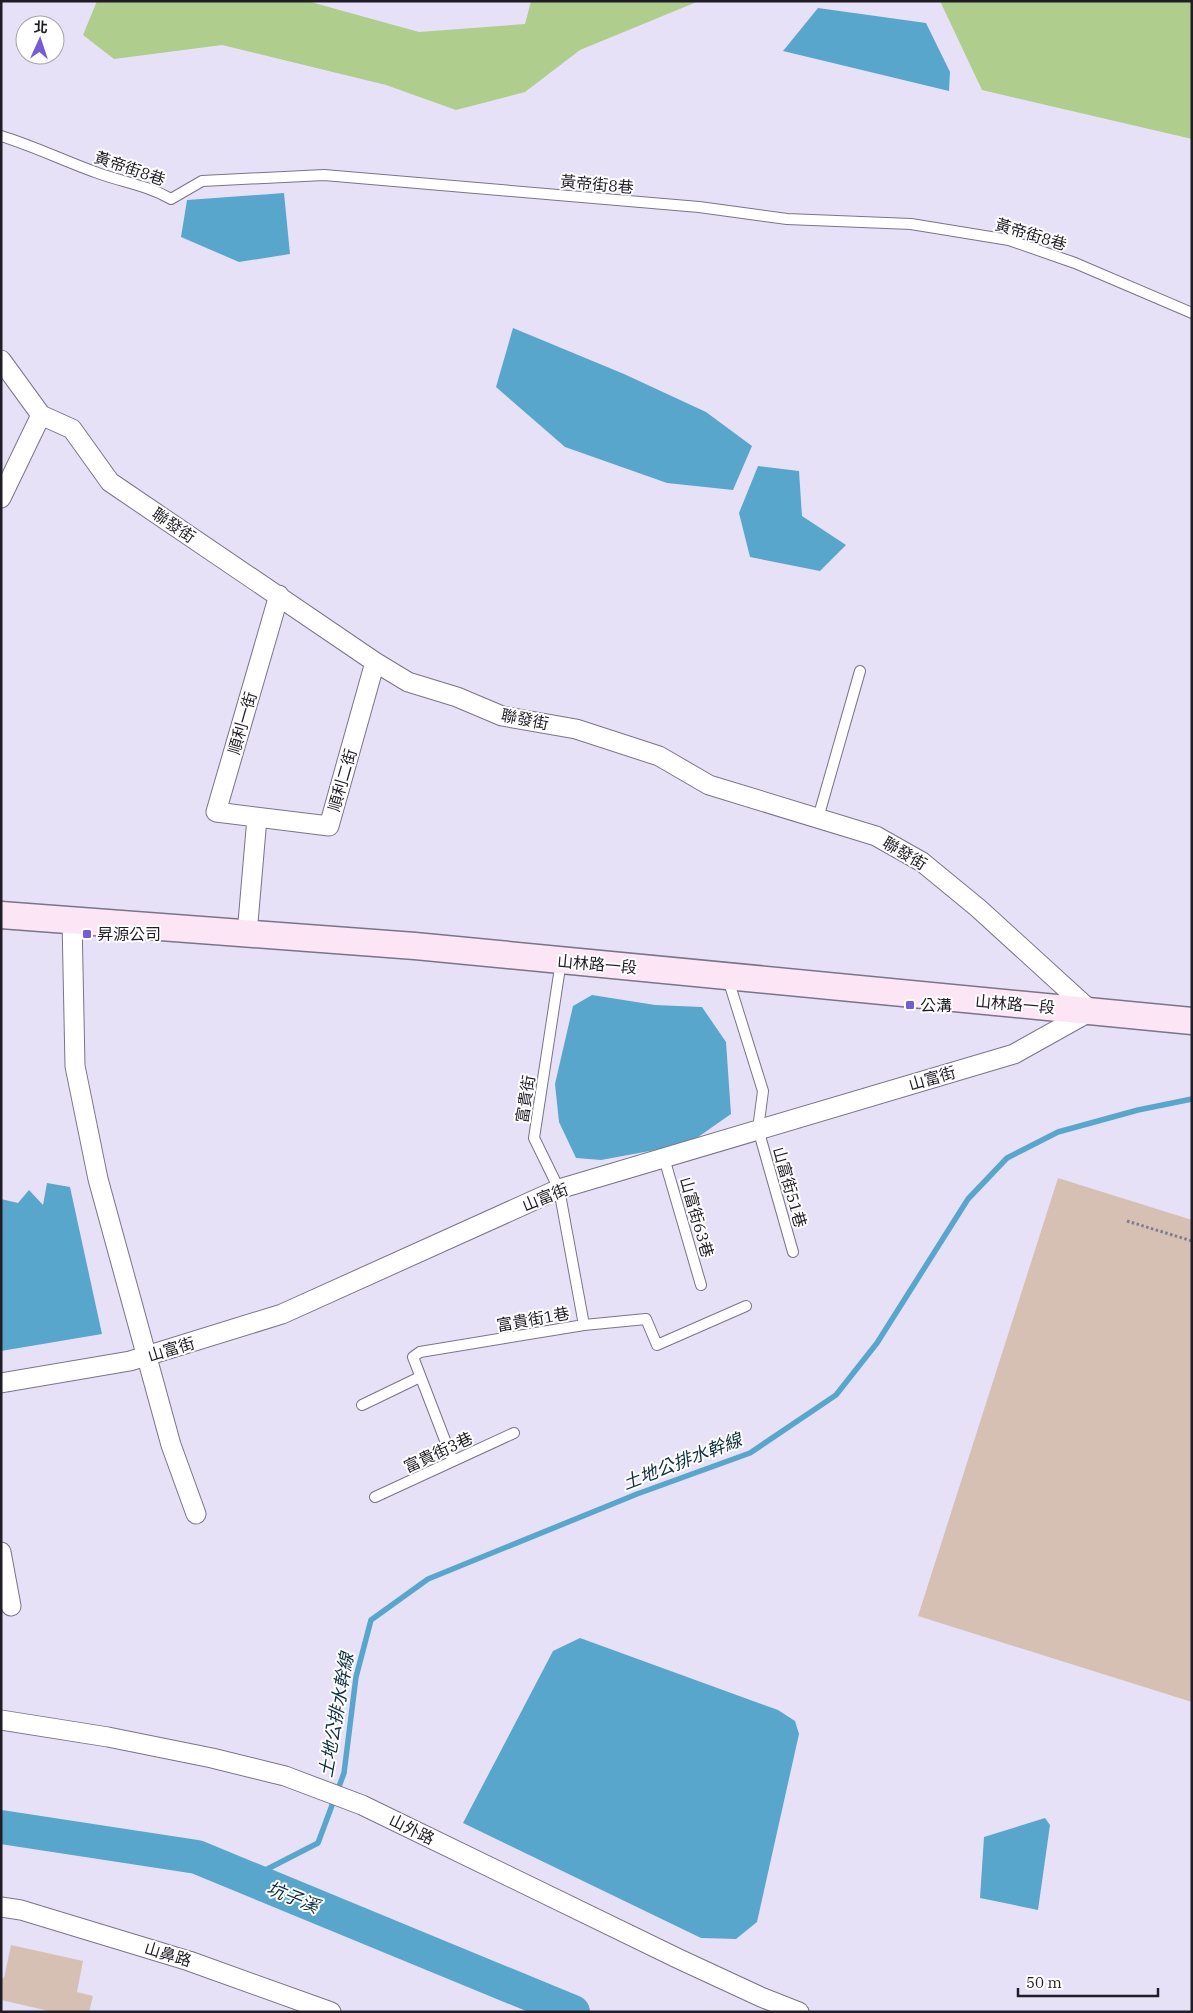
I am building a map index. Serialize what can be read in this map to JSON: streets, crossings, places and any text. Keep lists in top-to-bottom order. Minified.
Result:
{"streets":{"main road":["山林路一段"],"street":["聯發街","順利一街","順利二街","山富街","山外路","山鼻路"],"lane":["黃帝街8巷","富貴街","山富街51巷","山富街63巷","富貴街1巷","富貴街3巷"]},"crossings":[["聯發街","順利一街"],["聯發街","順利二街"],["聯發街","山林路一段"],["聯發街","山富街"],["順利一街","順利二街"],["山林路一段","山富街"],["山林路一段","富貴街"],["山富街","富貴街"],["山富街","山富街51巷"],["山富街","山富街63巷"],["富貴街","富貴街1巷"],["富貴街1巷","富貴街3巷"]],"water":["土地公排水幹線","坑子溪"],"places":{"transit":["昇源公司","公溝"]},"scale_bar":"50 m","north":"top"}
